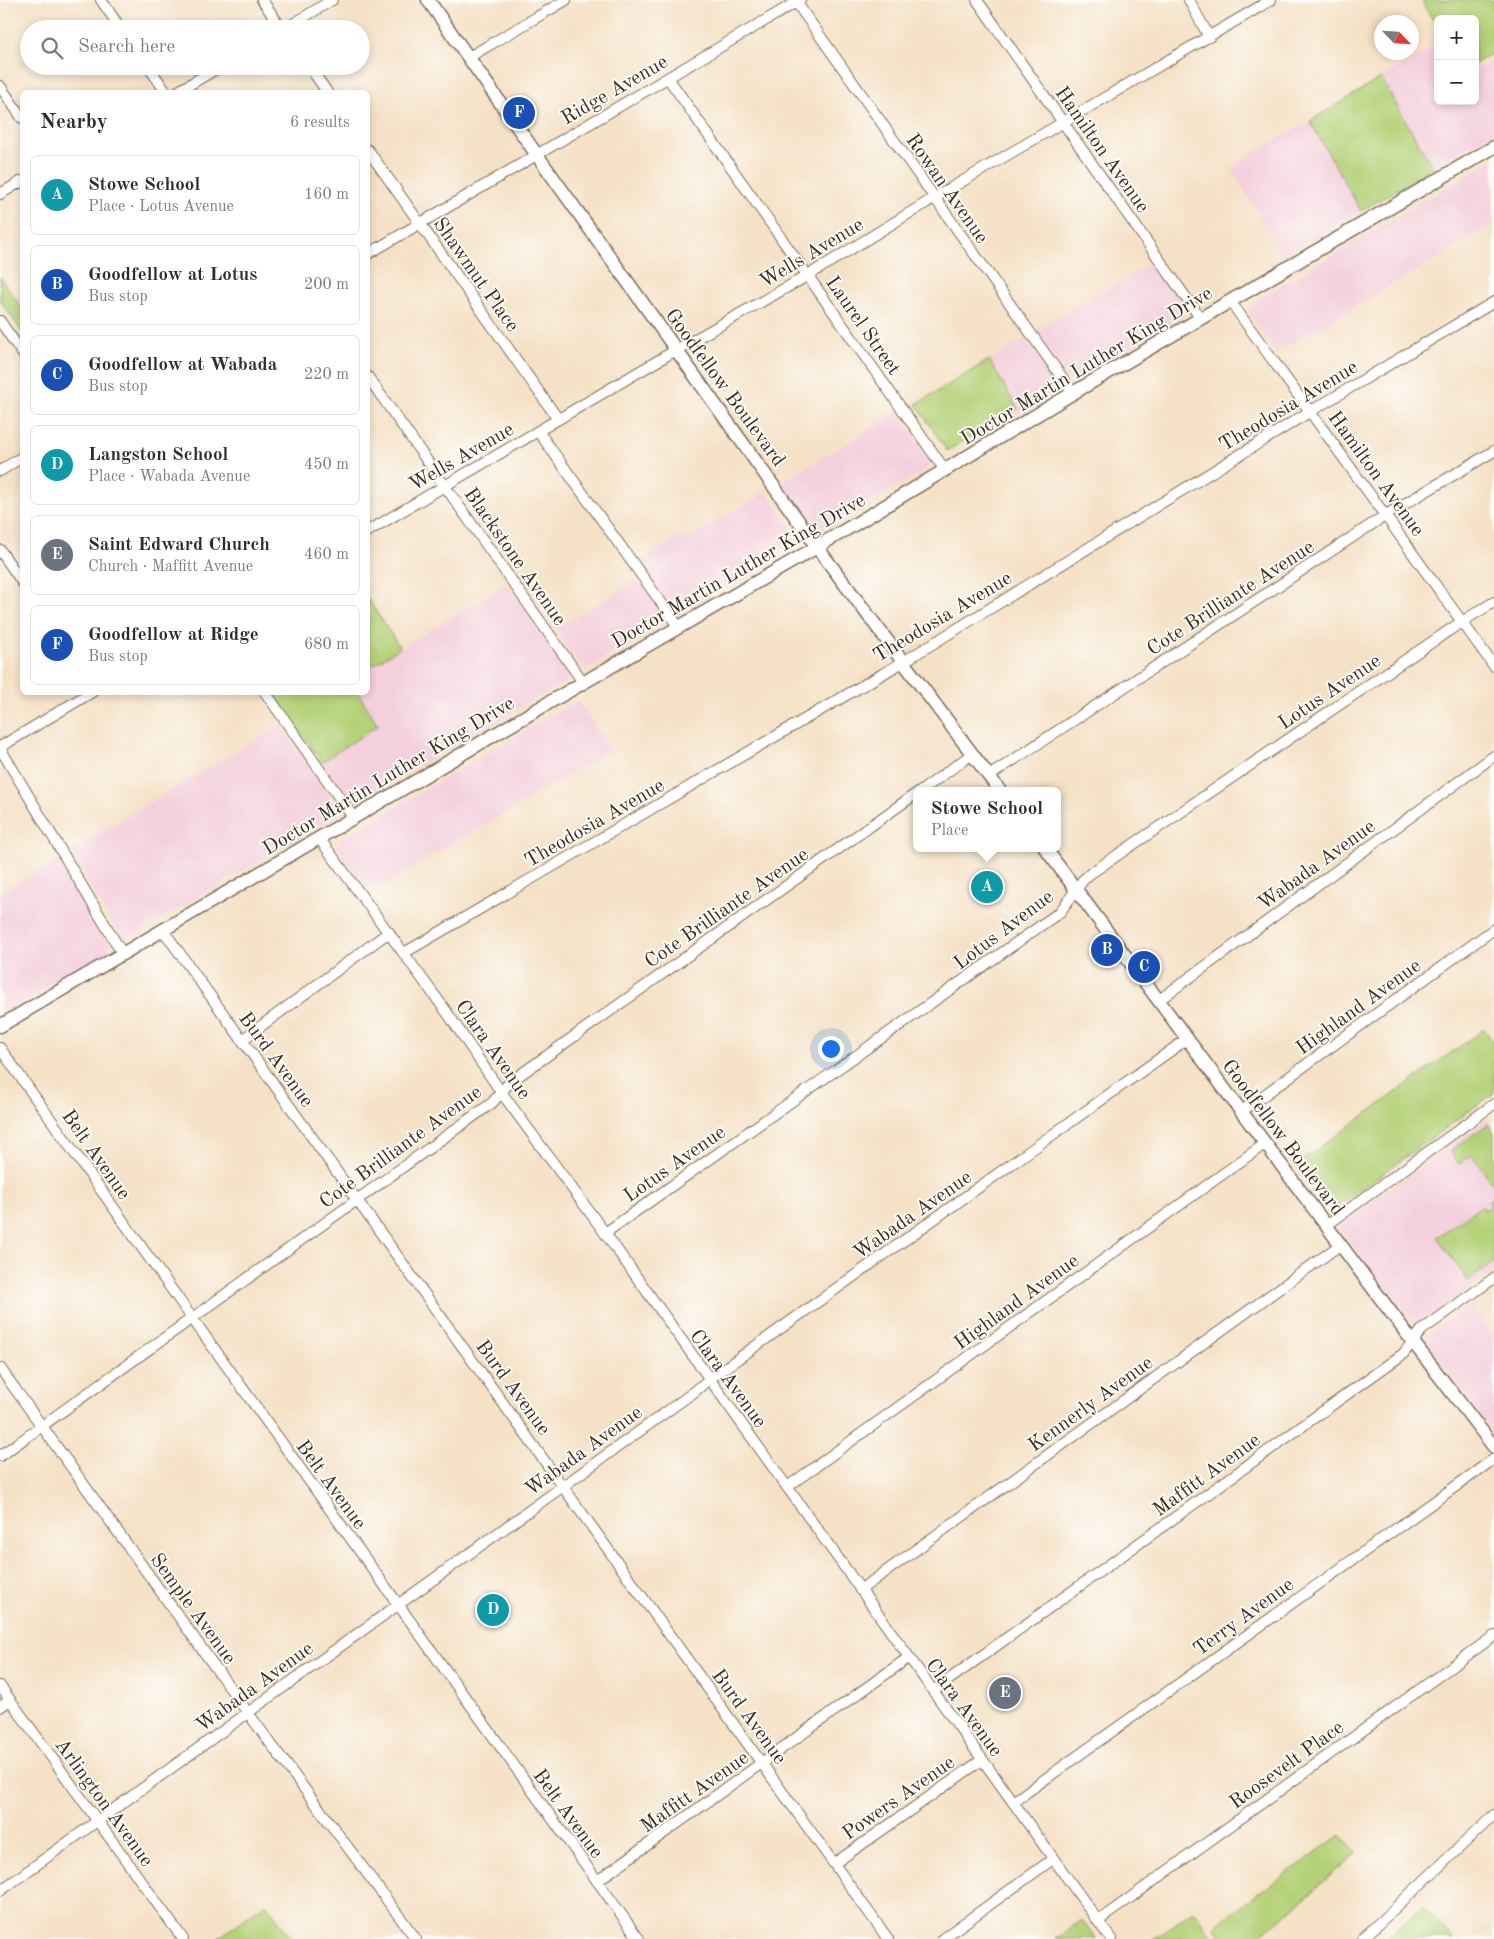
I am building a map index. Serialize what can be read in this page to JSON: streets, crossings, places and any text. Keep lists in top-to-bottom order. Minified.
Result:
{"streets":{"main road":["Doctor Martin Luther King Drive","Goodfellow Boulevard"],"street":["Ridge Avenue","Hamilton Avenue","Rowan Avenue","Wells Avenue","Shawmut Place","Laurel Street","Theodosia Avenue","Blackstone Avenue","Cote Brilliante Avenue","Lotus Avenue","Wabada Avenue","Highland Avenue","Clara Avenue","Burd Avenue","Belt Avenue","Kennerly Avenue","Maffitt Avenue","Semple Avenue","Terry Avenue","Roosevelt Place","Powers Avenue","Arlington Avenue"]},"crossings":[["Ridge Avenue","Rowan Avenue"],["Ridge Avenue","Shawmut Place"],["Ridge Avenue","Laurel Street"],["Ridge Avenue","Goodfellow Boulevard"],["Hamilton Avenue","Wells Avenue"],["Hamilton Avenue","Doctor Martin Luther King Drive"],["Hamilton Avenue","Theodosia Avenue"],["Hamilton Avenue","Cote Brilliante Avenue"],["Hamilton Avenue","Lotus Avenue"],["Rowan Avenue","Wells Avenue"],["Rowan Avenue","Doctor Martin Luther King Drive"],["Wells Avenue","Shawmut Place"],["Wells Avenue","Laurel Street"],["Wells Avenue","Goodfellow Boulevard"],["Wells Avenue","Blackstone Avenue"],["Laurel Street","Doctor Martin Luther King Drive"],["Doctor Martin Luther King Drive","Goodfellow Boulevard"],["Doctor Martin Luther King Drive","Blackstone Avenue"],["Doctor Martin Luther King Drive","Clara Avenue"],["Doctor Martin Luther King Drive","Burd Avenue"],["Goodfellow Boulevard","Theodosia Avenue"],["Goodfellow Boulevard","Cote Brilliante Avenue"],["Goodfellow Boulevard","Lotus Avenue"],["Goodfellow Boulevard","Wabada Avenue"],["Goodfellow Boulevard","Highland Avenue"],["Goodfellow Boulevard","Kennerly Avenue"],["Goodfellow Boulevard","Maffitt Avenue"],["Theodosia Avenue","Clara Avenue"],["Cote Brilliante Avenue","Clara Avenue"],["Cote Brilliante Avenue","Burd Avenue"],["Cote Brilliante Avenue","Belt Avenue"],["Cote Brilliante Avenue","Semple Avenue"],["Lotus Avenue","Clara Avenue"],["Wabada Avenue","Clara Avenue"],["Wabada Avenue","Burd Avenue"],["Wabada Avenue","Belt Avenue"],["Wabada Avenue","Semple Avenue"],["Wabada Avenue","Arlington Avenue"],["Highland Avenue","Clara Avenue"],["Clara Avenue","Kennerly Avenue"],["Clara Avenue","Maffitt Avenue"],["Clara Avenue","Terry Avenue"],["Clara Avenue","Roosevelt Place"],["Clara Avenue","Powers Avenue"],["Burd Avenue","Maffitt Avenue"],["Burd Avenue","Powers Avenue"],["Belt Avenue","Maffitt Avenue"]],"north":"bottom right","page":{"map_buttons":["+","−"],"search":"Search here","heading":["Nearby","6 results"],"pins":["F","A","B","C","D","E"],"list":[{"mark":"A","name":"Stowe School","note":"Place · Lotus Avenue","value":"160 m"},{"mark":"B","name":"Goodfellow at Lotus","note":"Bus stop","value":"200 m"},{"mark":"C","name":"Goodfellow at Wabada","note":"Bus stop","value":"220 m"},{"mark":"D","name":"Langston School","note":"Place · Wabada Avenue","value":"450 m"},{"mark":"E","name":"Saint Edward Church","note":"Church · Maffitt Avenue","value":"460 m"},{"mark":"F","name":"Goodfellow at Ridge","note":"Bus stop","value":"680 m"}],"popup":["Stowe School","Place"]}}
